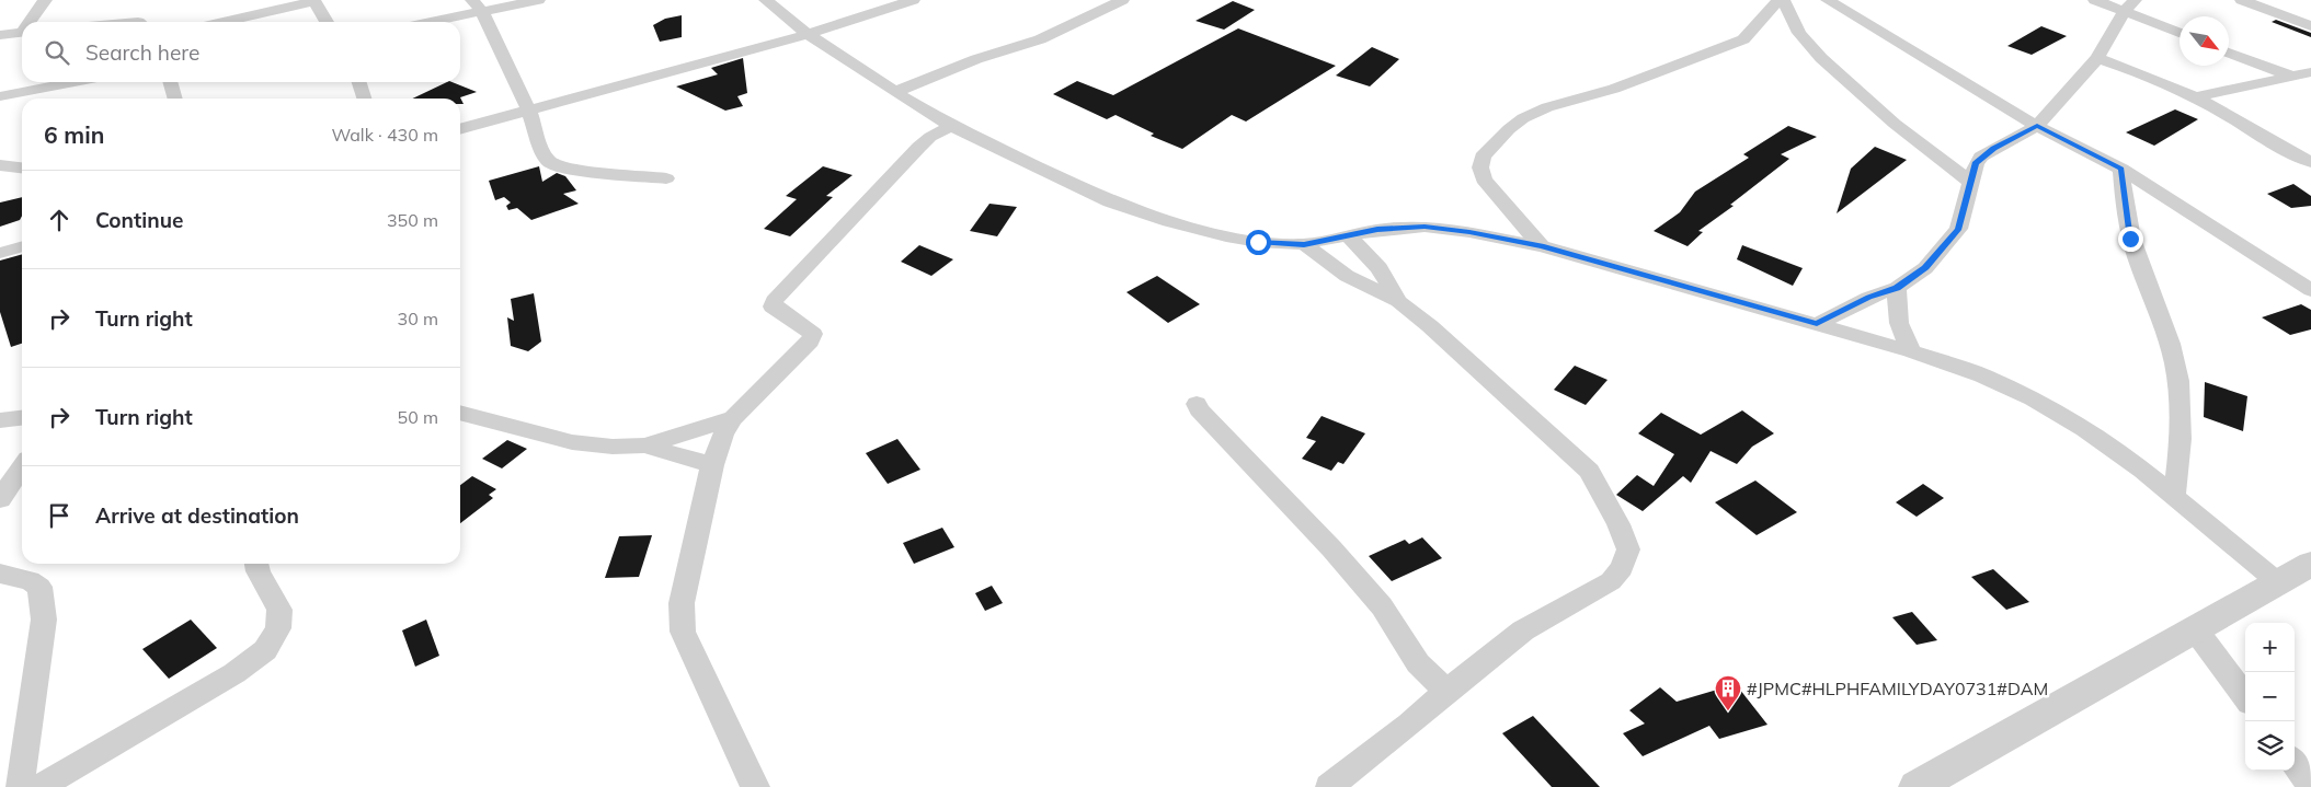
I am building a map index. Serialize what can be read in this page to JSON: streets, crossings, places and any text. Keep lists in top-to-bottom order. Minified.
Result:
{"places":{"building":["#JPMC#HLPHFAMILYDAY0731#DAM"]},"north":"bottom right","page":{"search":"Search here","heading":["6 min","Walk · 430 m"],"list":[["Continue","350 m"],["Turn right","30 m"],["Turn right","50 m"],"Arrive at destination"],"map_buttons":["+","−"]}}
